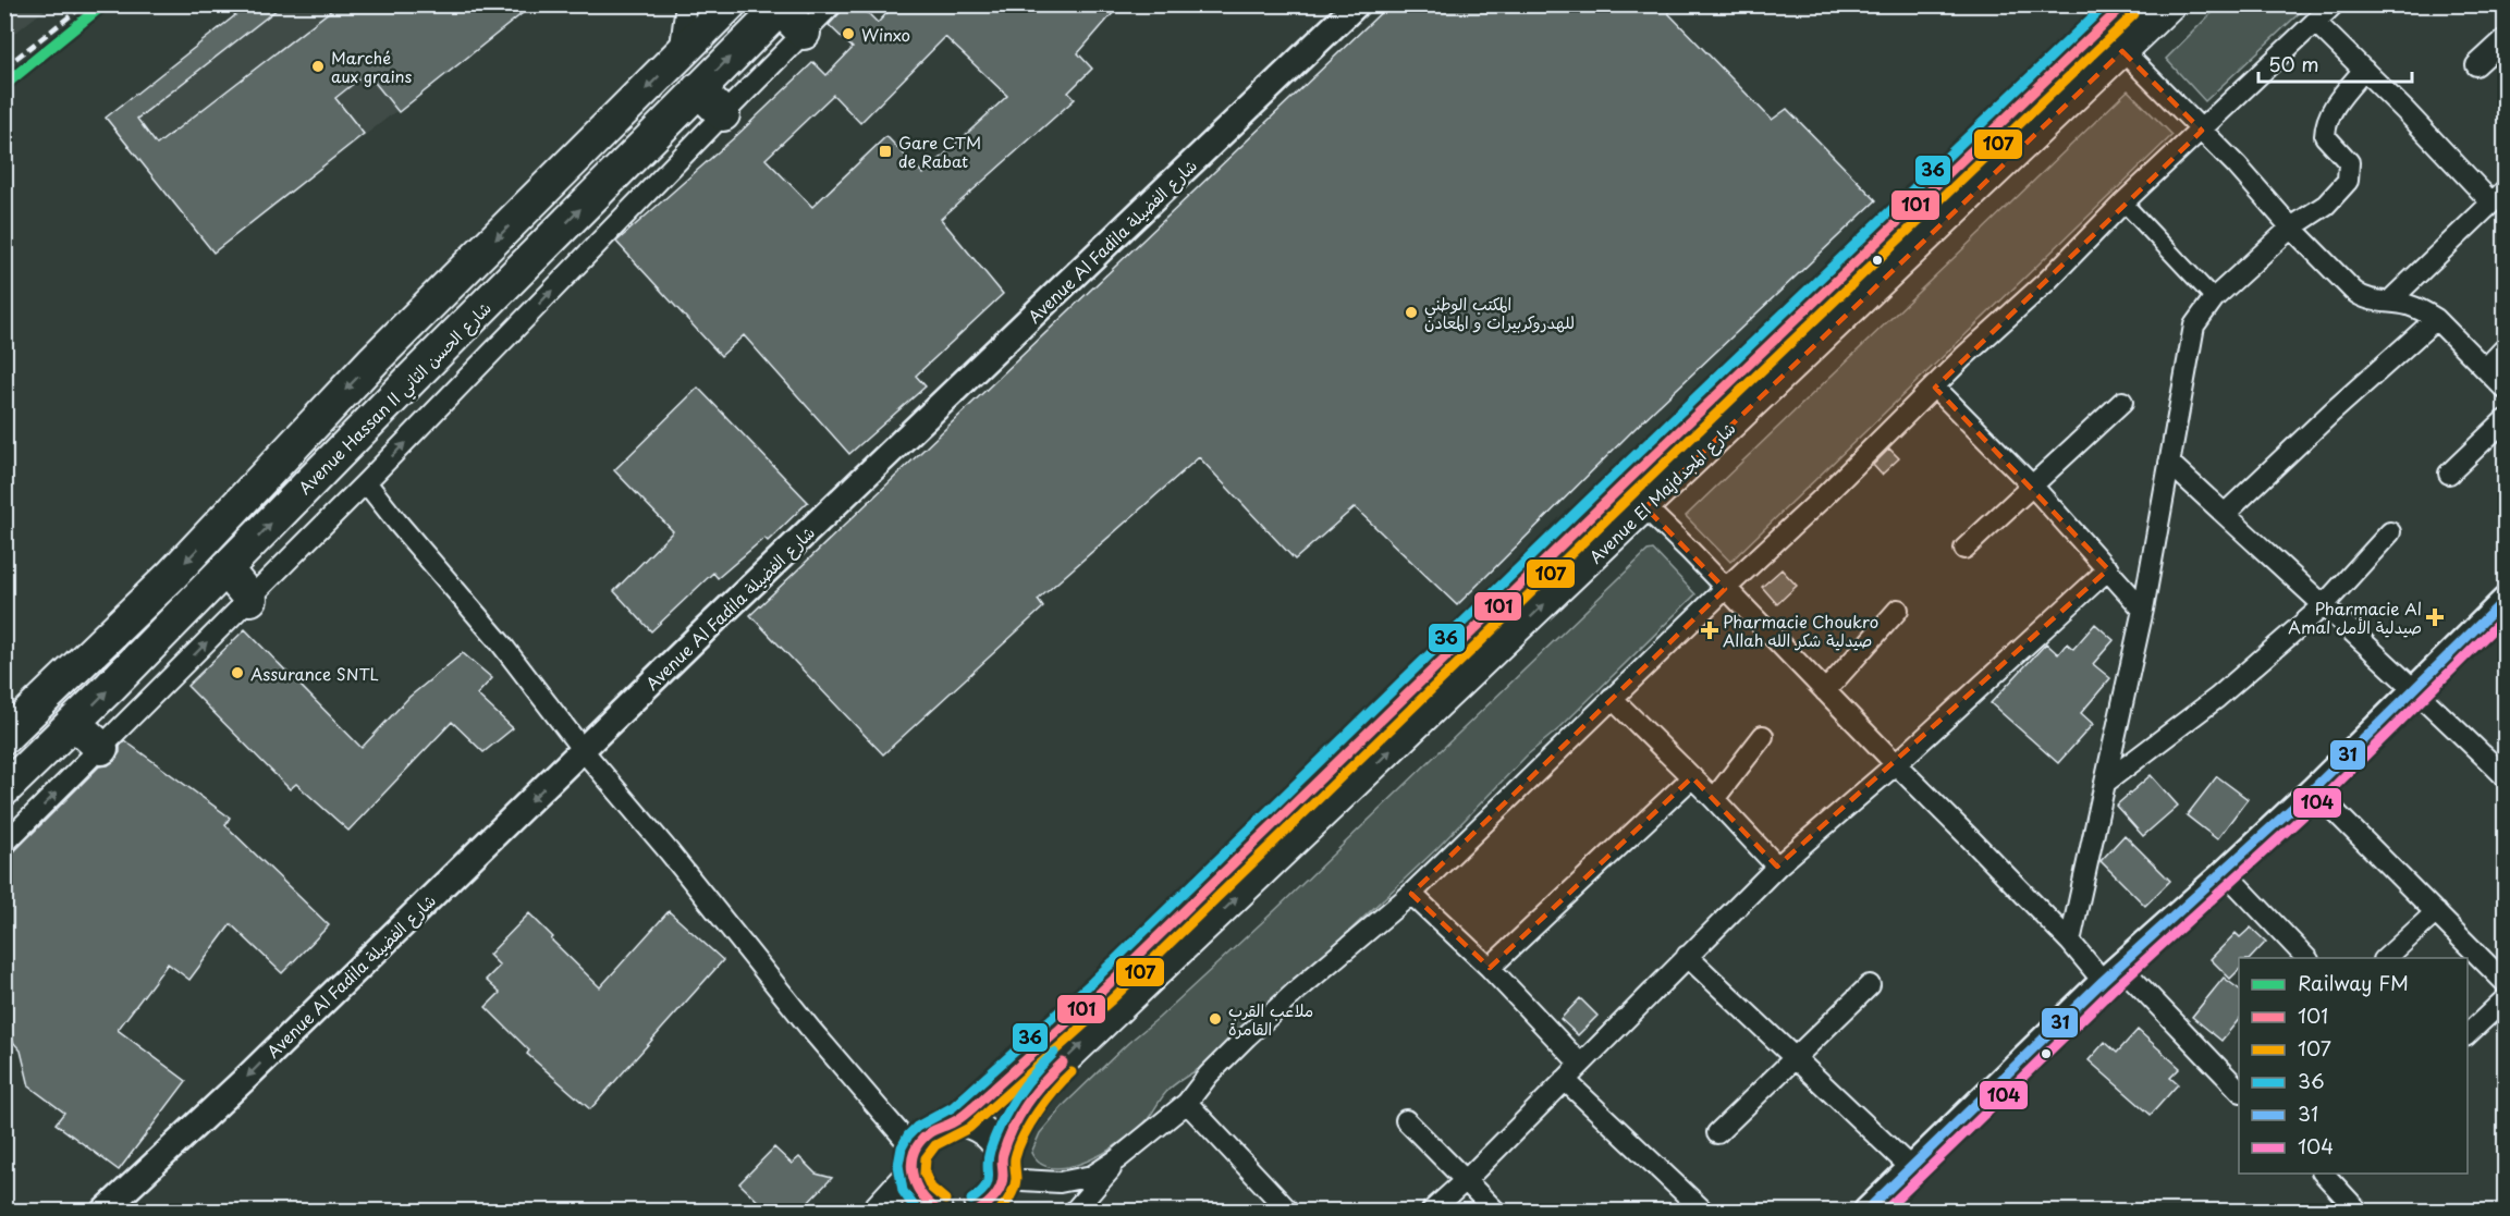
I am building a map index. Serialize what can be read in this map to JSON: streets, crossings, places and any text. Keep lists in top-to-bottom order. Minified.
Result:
{"streets":{"main road":["Avenue Hassan II شارع الحسن الثاني","Avenue El Majdشارع المجد"],"street":["Avenue Al Fadila شارع الفضيلة"]},"one_way":["Avenue Al Fadila شارع الفضيلة"],"places":{"other":["Winxo","Marché aux grains","المكتب الوطني للهدروكربيرات و المعادن","Assurance SNTL","ملاعب القرب القامرة"],"transit":["Gare CTM de Rabat"],"health":["Pharmacie Al Amal صيدلية الأمل","Pharmacie Choukro Allah صيدلية شكر الله"]},"lines":["rail line FM","transit line 101","transit line 36","transit line 107","transit line 31","transit line 104"],"legend":["Railway FM","101","107","36","31","104"],"scale_bar":"50 m"}
